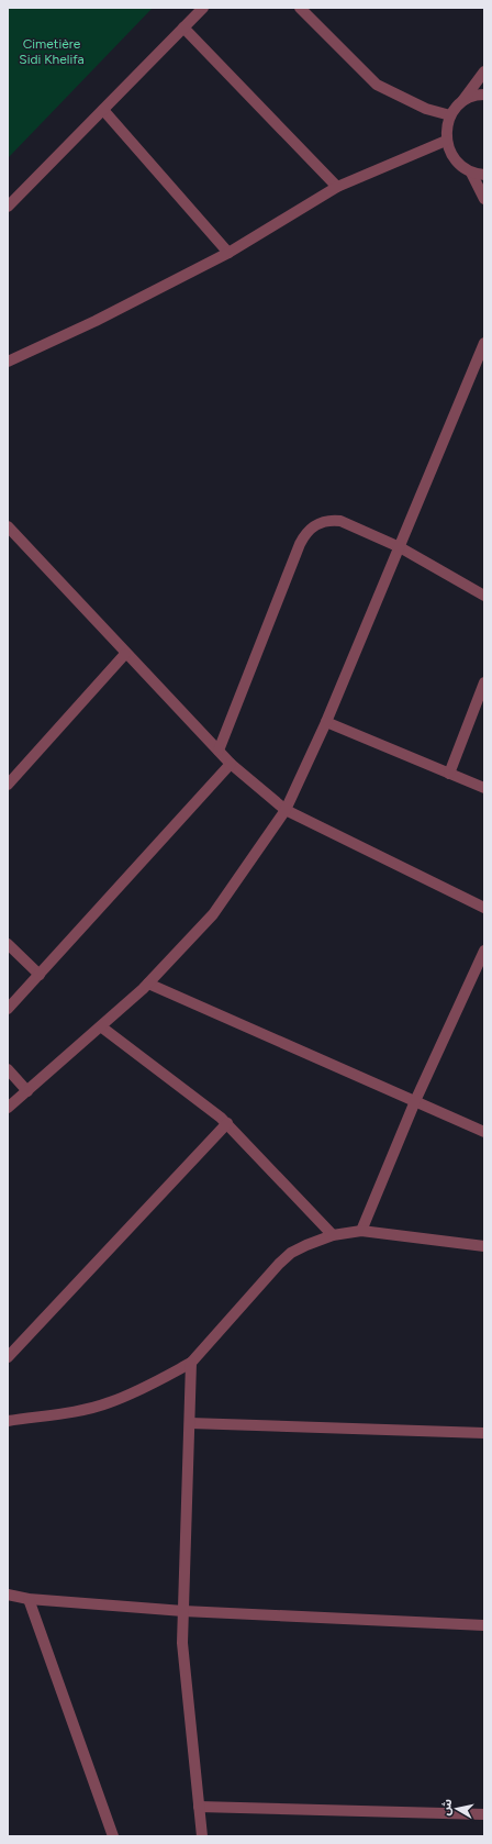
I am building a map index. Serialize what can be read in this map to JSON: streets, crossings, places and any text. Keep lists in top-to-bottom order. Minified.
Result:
{"parks":["Cimetière Sidi Khelifa"],"north":"left"}
